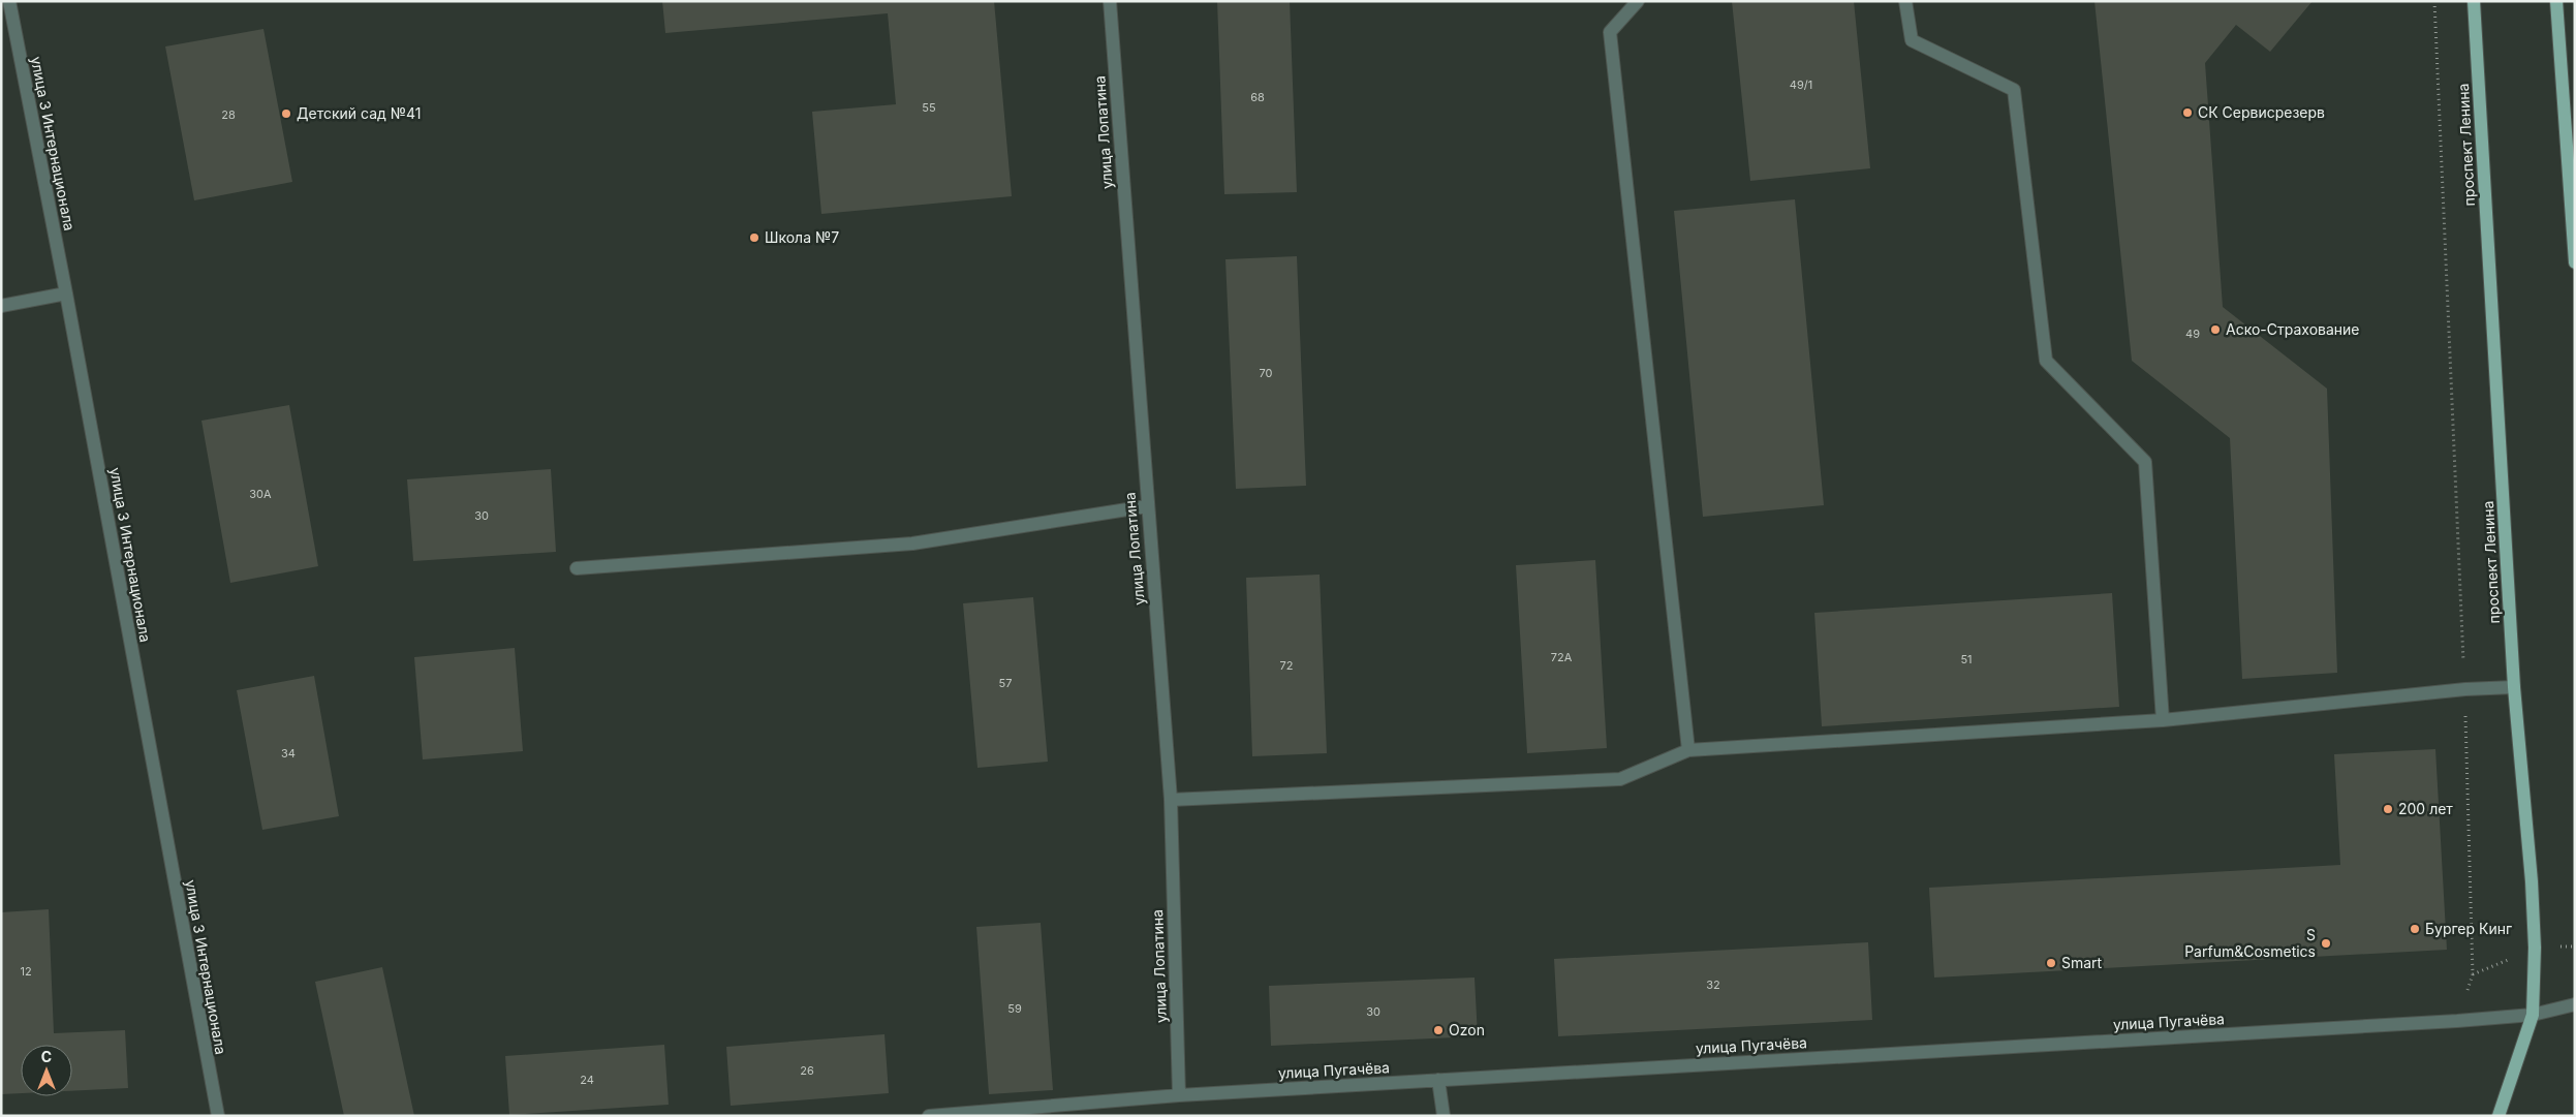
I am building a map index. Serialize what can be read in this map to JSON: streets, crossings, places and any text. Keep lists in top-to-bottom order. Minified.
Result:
{"streets":{"main road":["проспект Ленина"],"street":["улица Лопатина","улица 3 Интернационала","улица Пугачёва"]},"crossings":[["улица Лопатина","улица Пугачёва"],["проспект Ленина","улица Пугачёва"]],"places":["СК Сервисрезерв","Детский сад №41","Школа №7","Аско-Страхование","200 лет","Бургер Кинг","S Parfum&Cosmetics","Smart","Ozon"],"house_numbers":["49/1","68","55","28","49","70","30А","30","72А","51","72","57","34","12","32","59","30","26","24"],"north":"top"}
